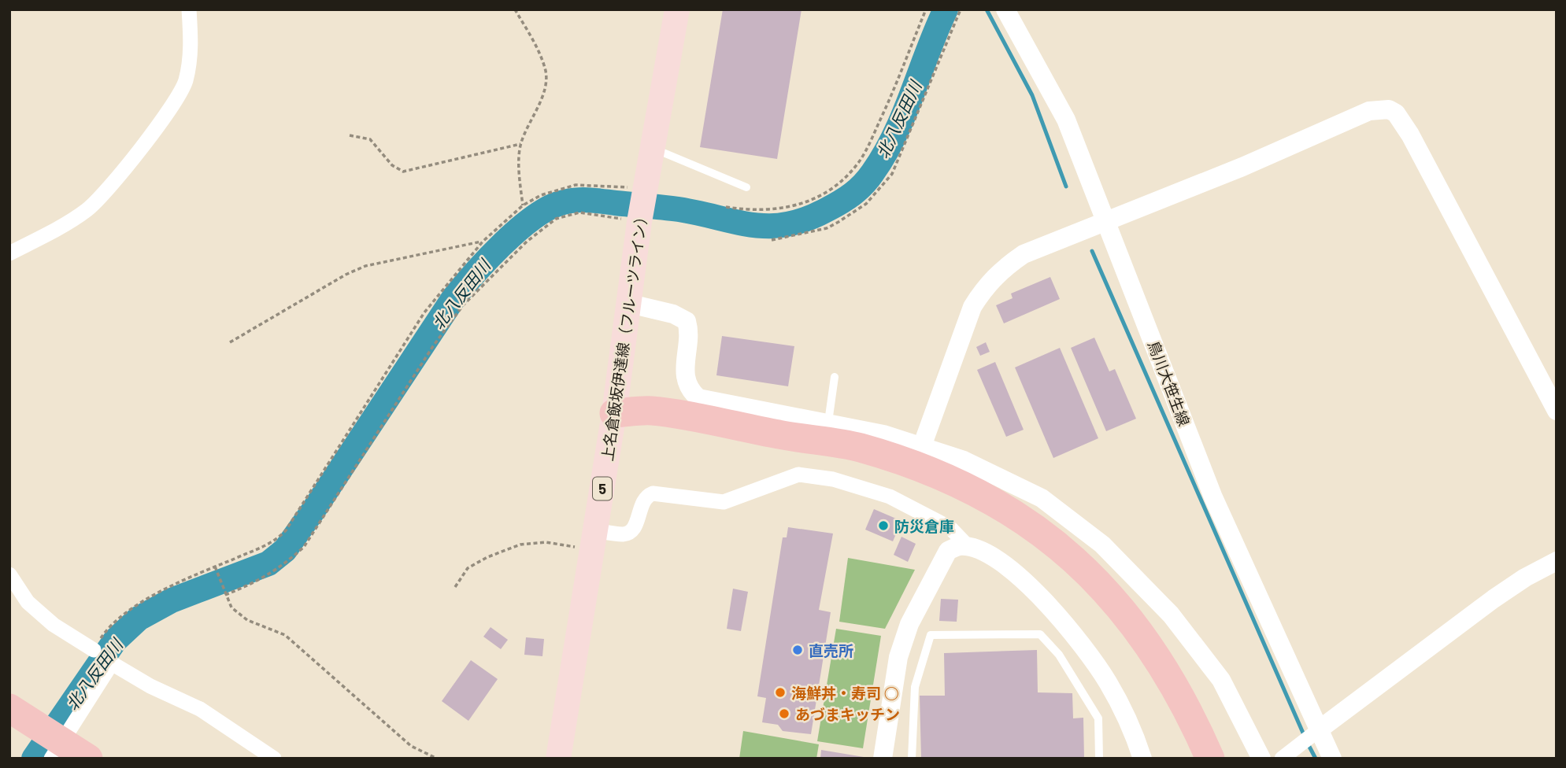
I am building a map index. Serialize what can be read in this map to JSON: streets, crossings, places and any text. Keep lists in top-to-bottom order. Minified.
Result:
{"streets":{"main road":["上名倉飯坂伊達線（フルーツライン）","5"],"street":["鳥川大笹生線"]},"water":["北八反田川"],"places":["防災倉庫","直売所","海鮮丼・寿司 ○","あづまキッチン"]}
